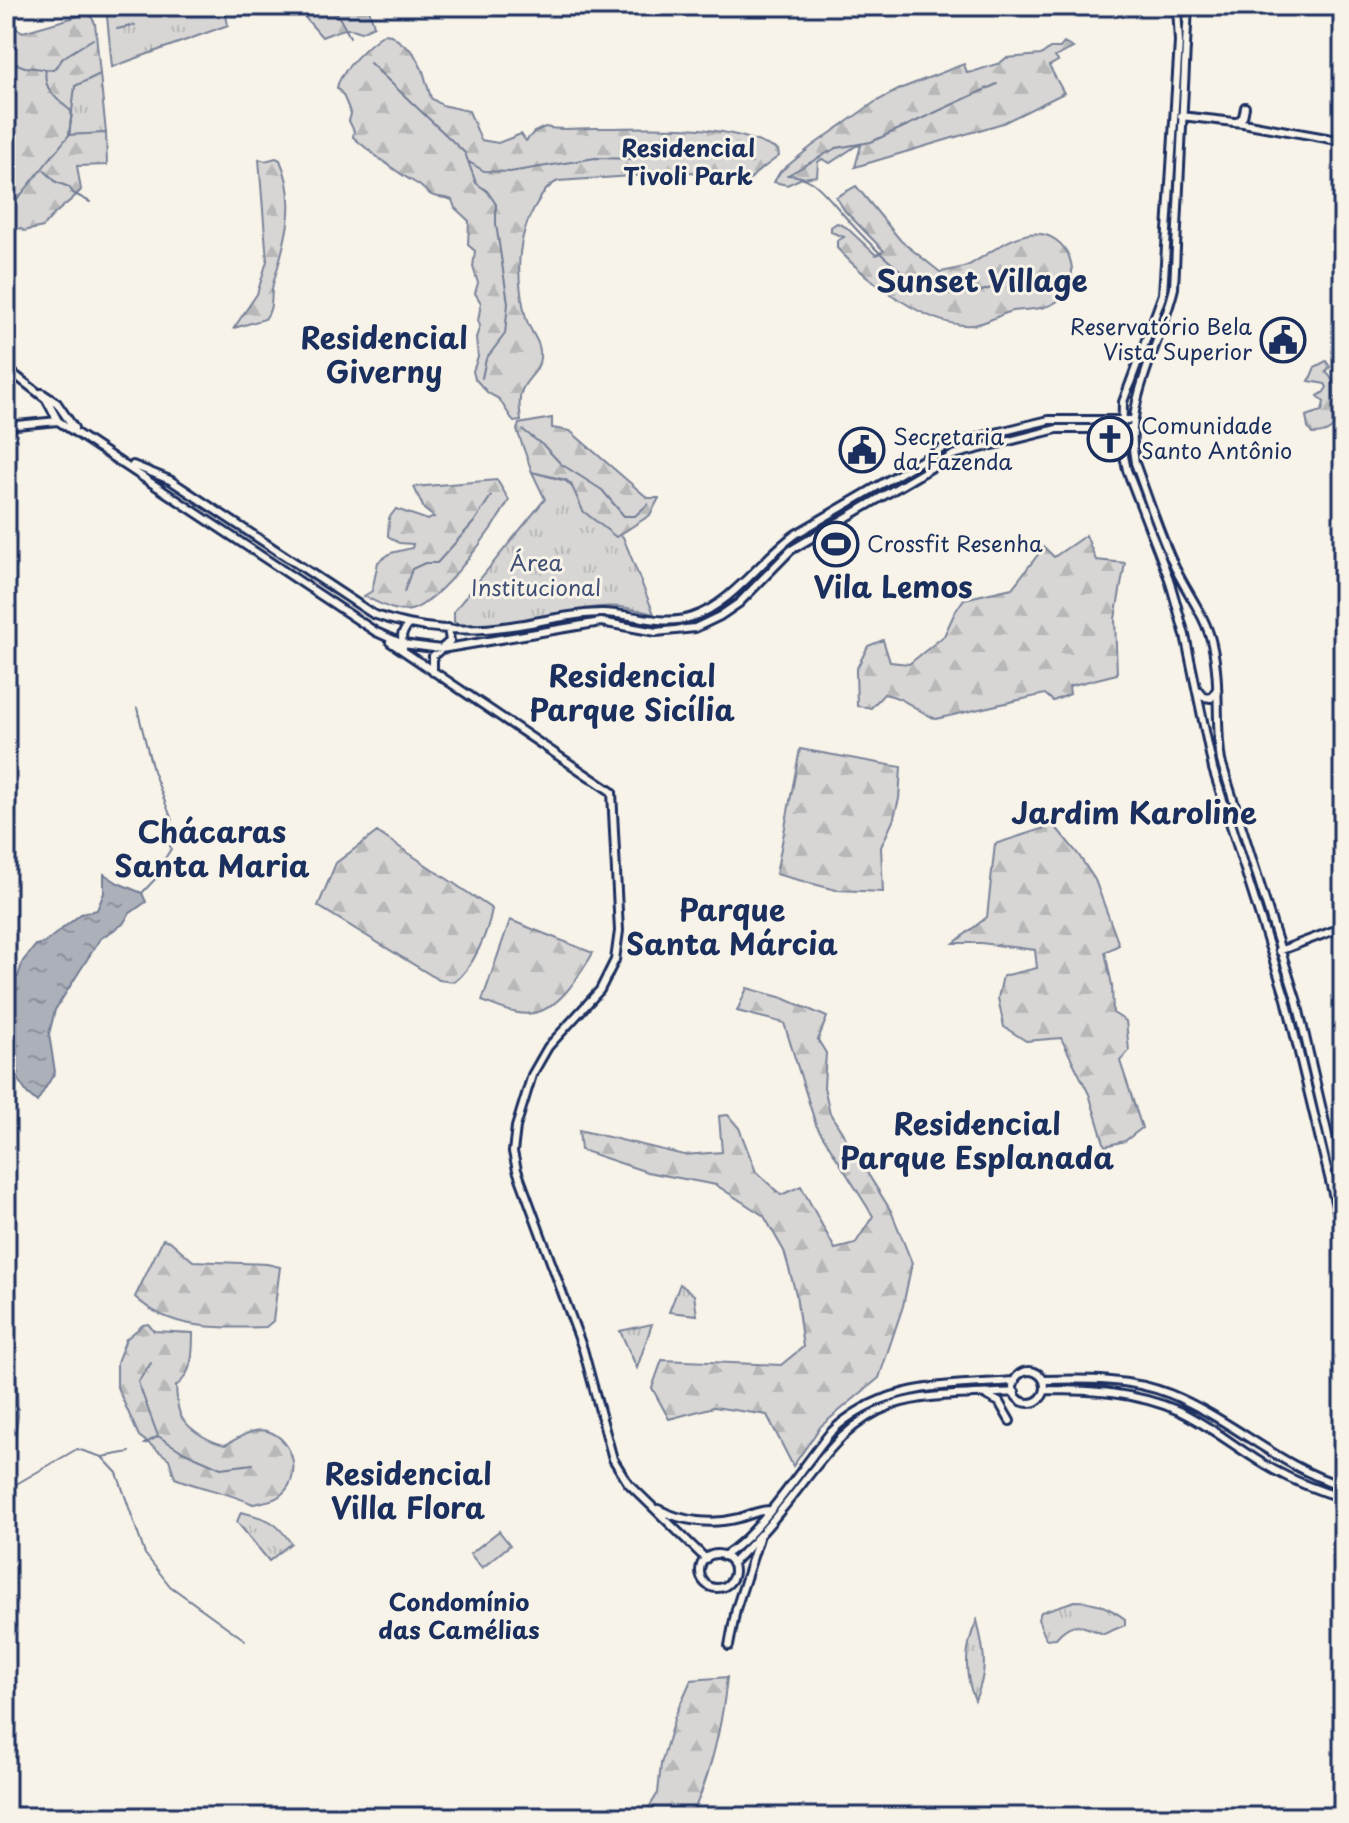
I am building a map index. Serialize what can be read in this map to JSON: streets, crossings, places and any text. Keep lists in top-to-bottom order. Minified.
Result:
{"districts":["Residencial Tivoli Park","Sunset Village","Residencial Giverny","Vila Lemos","Residencial Parque Sicília","Jardim Karoline","Chácaras Santa Maria","Parque Santa Márcia","Residencial Parque Esplanada","Residencial Villa Flora","Condomínio das Camélias"],"parks":["Área Institucional"],"places":{"public building":["Reservatório Bela Vista Superior","Secretaria da Fazenda"],"church":["Comunidade Santo Antônio"],"sports":["Crossfit Resenha"]}}
